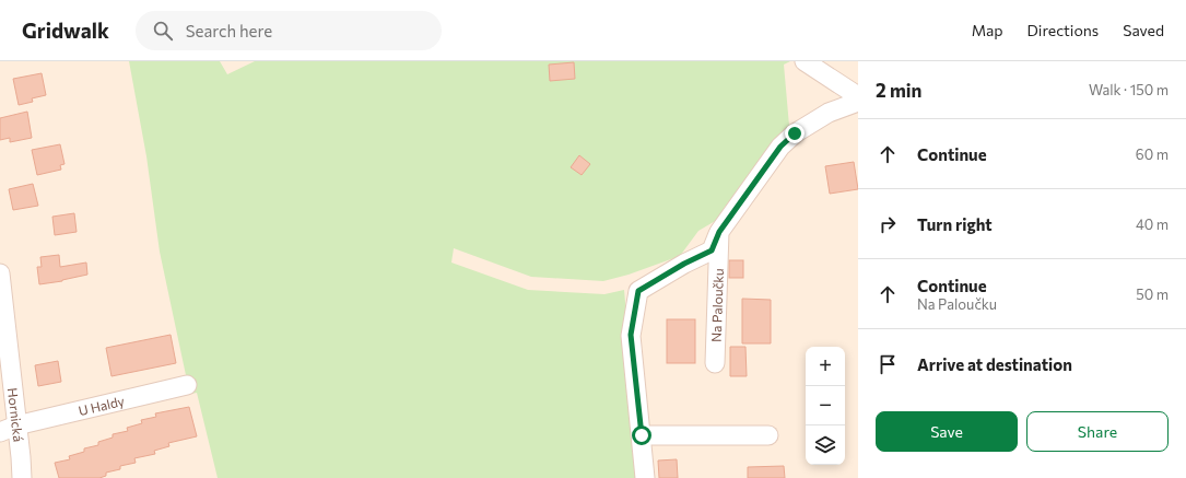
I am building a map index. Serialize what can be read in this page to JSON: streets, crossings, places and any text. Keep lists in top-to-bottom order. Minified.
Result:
{"streets":{"street":["Na Paloučku","U Haldy","Hornická"]},"crossings":[["U Haldy","Hornická"]],"page":{"header":"Gridwalk","search":"Search here","nav":["Map","Directions","Saved"],"heading":["2 min","Walk · 150 m"],"list":[["Continue","60 m"],["Turn right","40 m"],["Continue","Na Paloučku","50 m"],"Arrive at destination"],"map_buttons":["+","−"],"buttons":["Save","Share"]}}
